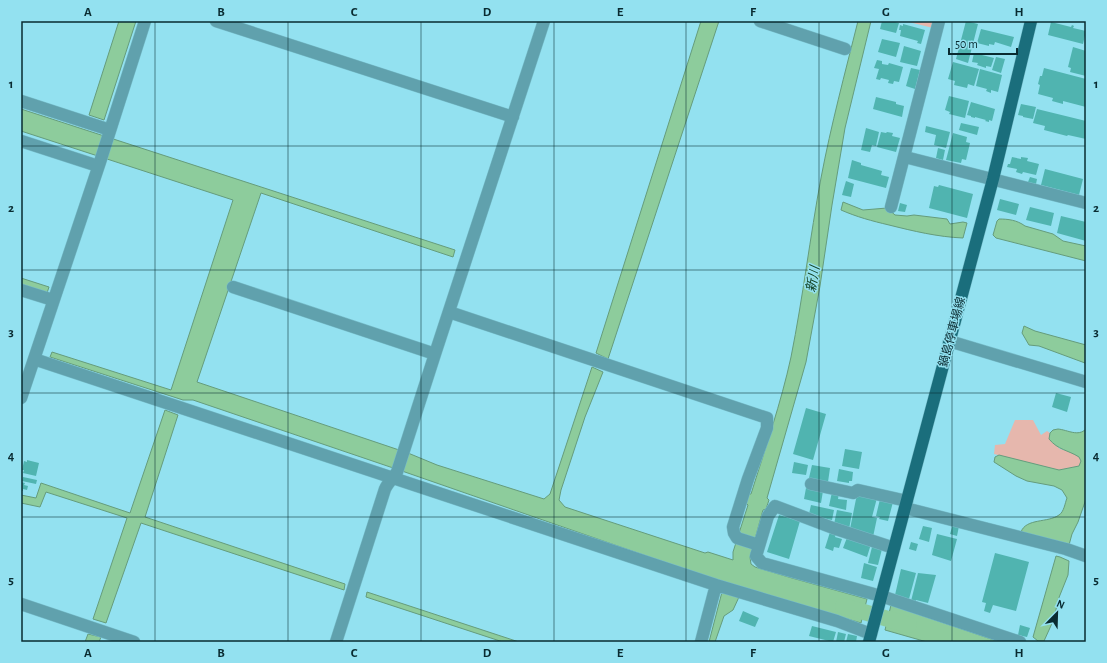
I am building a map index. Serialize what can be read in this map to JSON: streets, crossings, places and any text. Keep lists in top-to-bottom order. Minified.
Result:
{"streets":{"main road":["鍋島停車場線"]},"water":["新川"],"scale_bar":"50 m","north":"top right","grid":{"columns":["A","B","C","D","E","F","G","H"],"rows":["1","2","3","4","5"]}}
